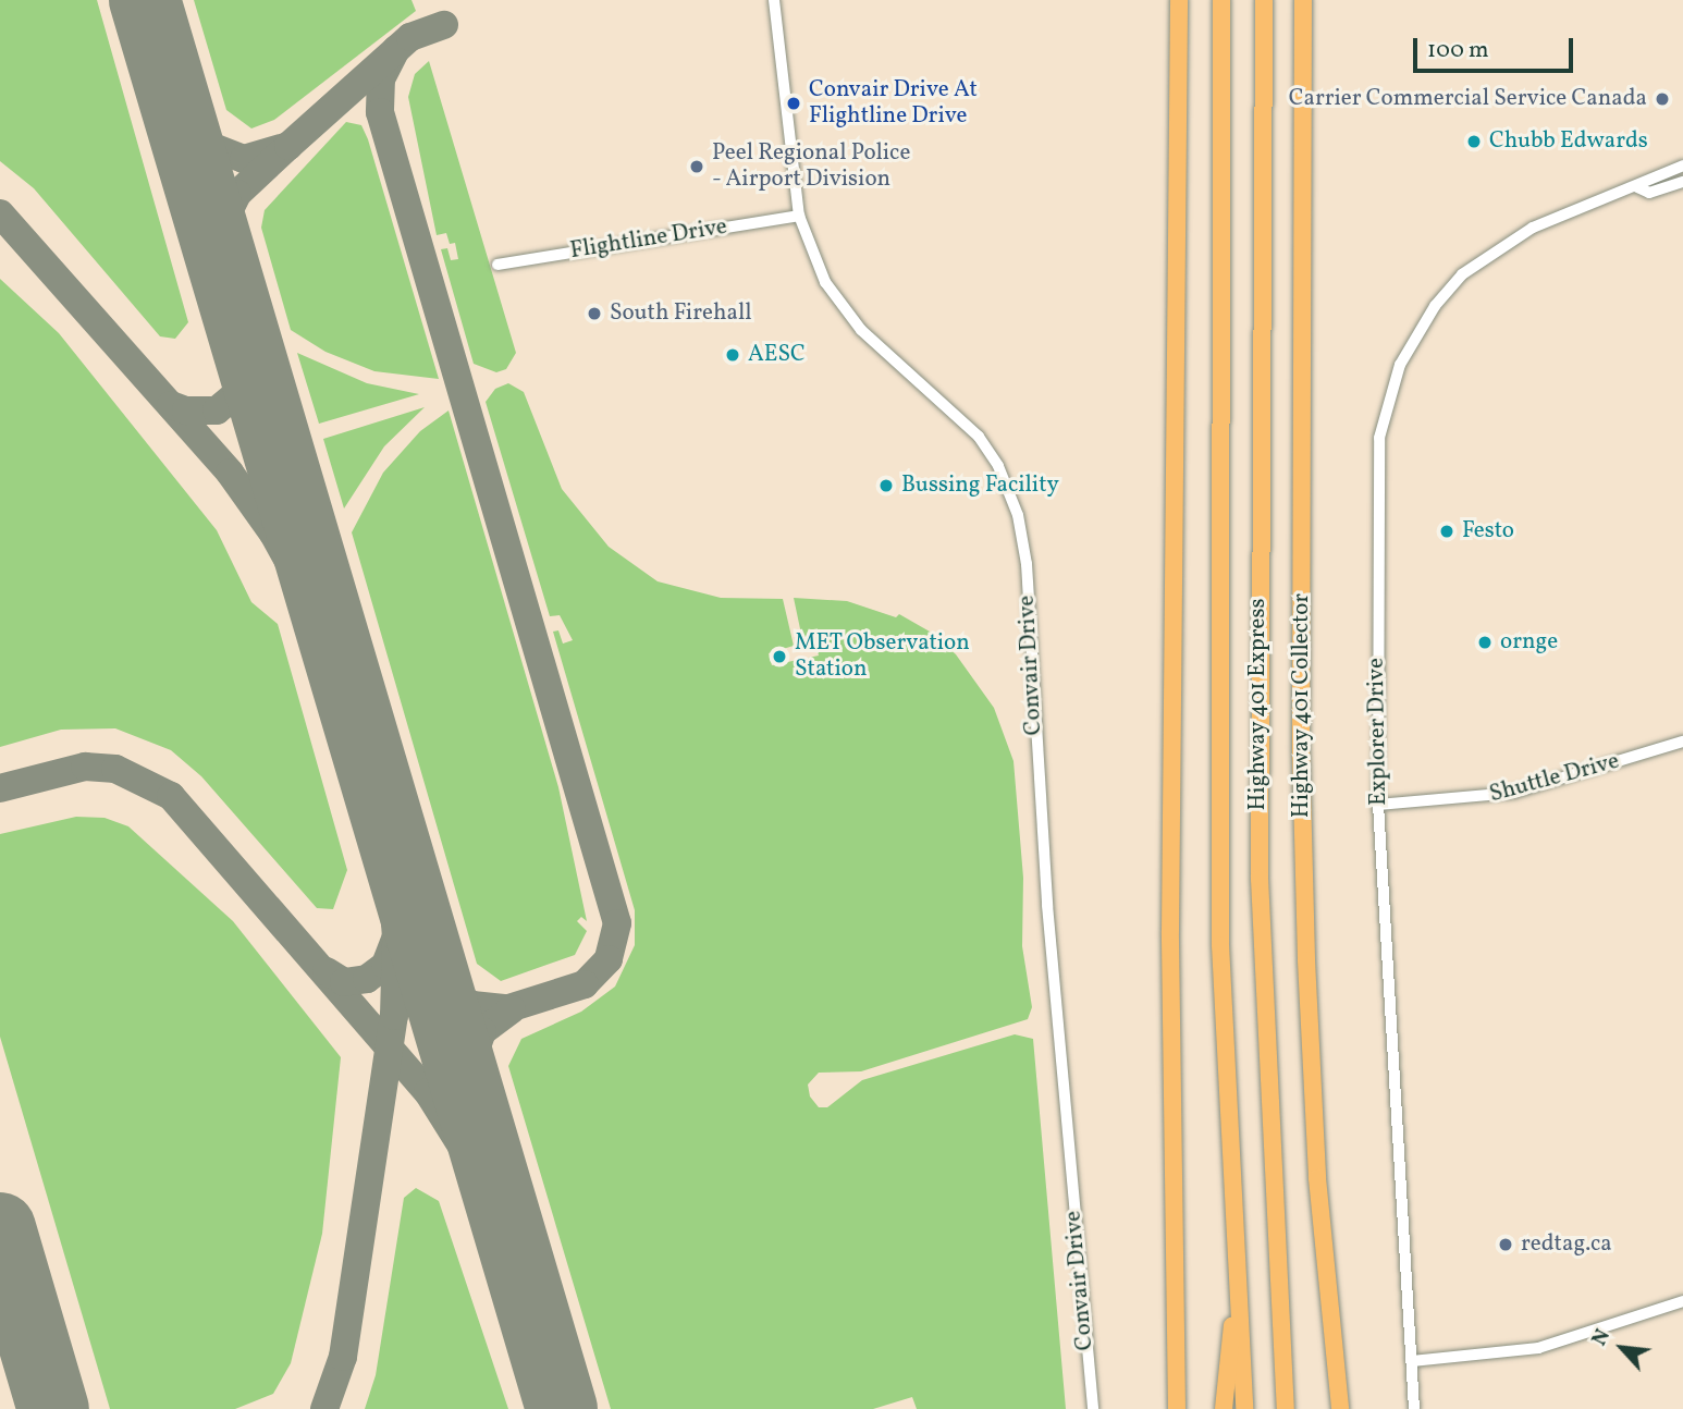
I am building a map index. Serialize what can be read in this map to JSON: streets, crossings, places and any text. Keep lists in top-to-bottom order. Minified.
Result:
{"streets":{"highway":["Highway 401 Express","Highway 401 Collector"],"street":["Flightline Drive","Convair Drive","Explorer Drive","Shuttle Drive"]},"crossings":[["Flightline Drive","Convair Drive"],["Explorer Drive","Shuttle Drive"]],"places":["Carrier Commercial Service Canada","Convair Drive At Flightline Drive","Chubb Edwards","Peel Regional Police - Airport Division","South Firehall","AESC","Bussing Facility","Festo","ornge","MET Observation Station","redtag.ca"],"scale_bar":"100 m","north":"top left"}
